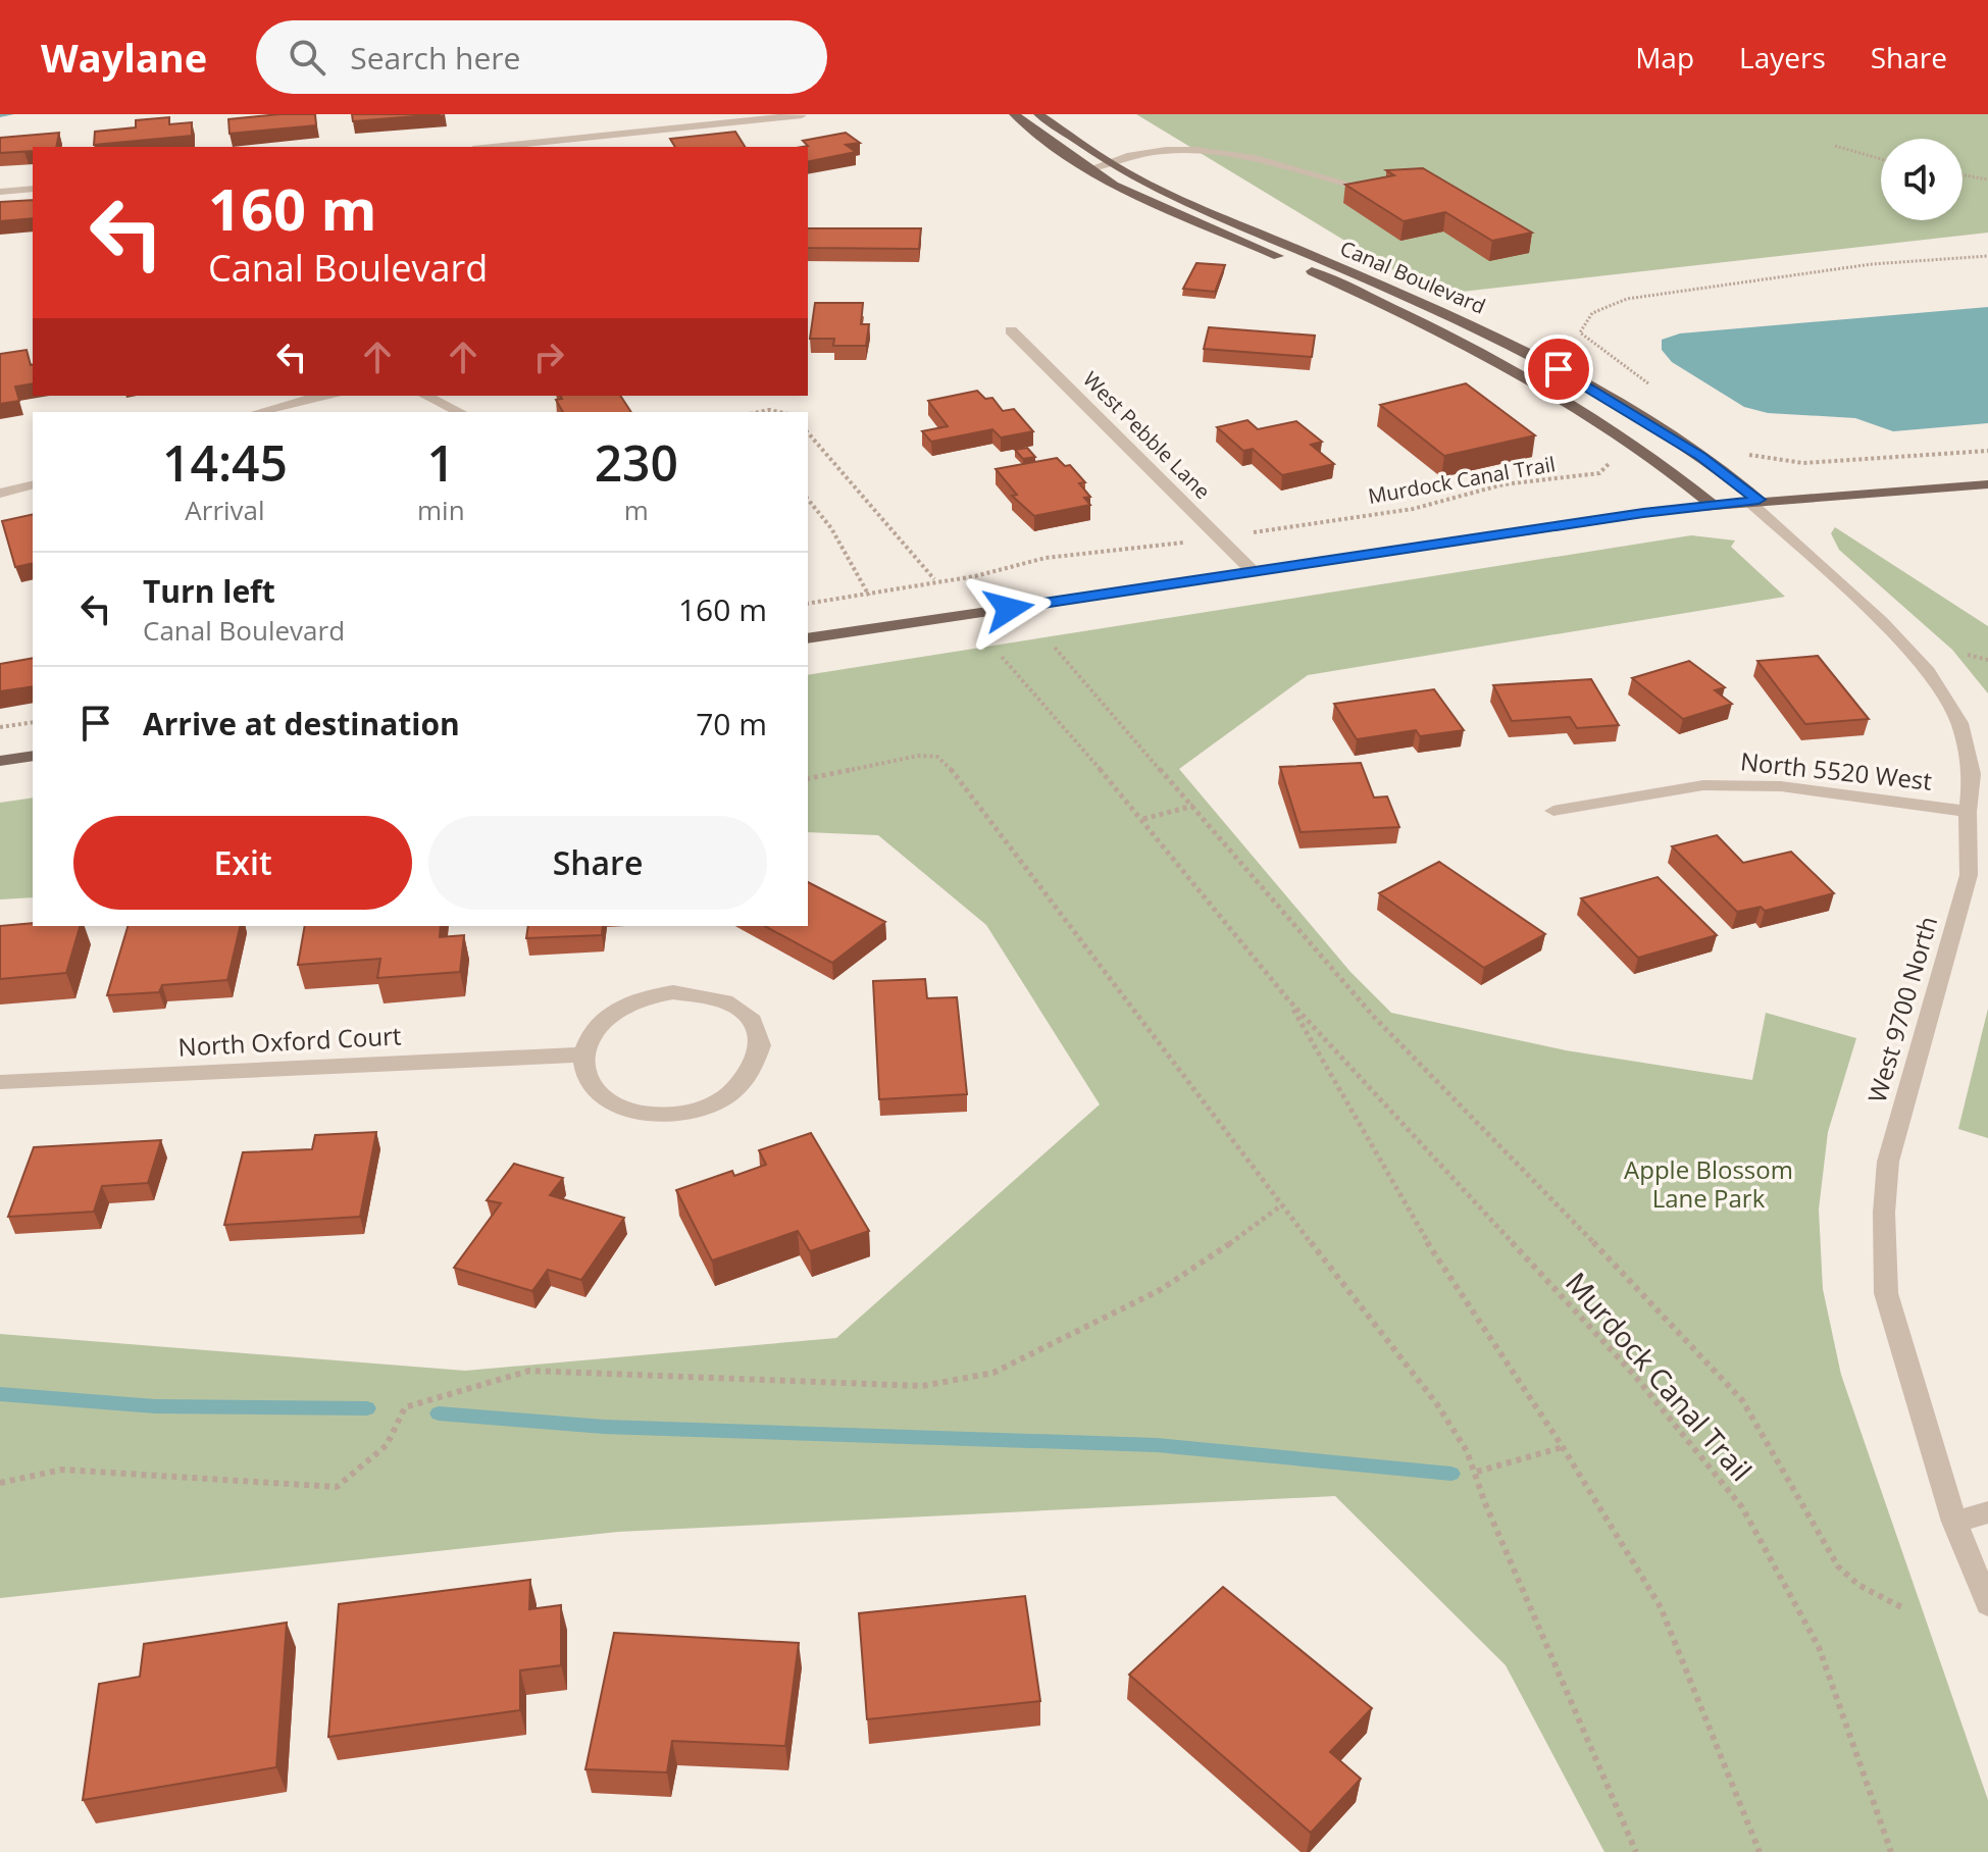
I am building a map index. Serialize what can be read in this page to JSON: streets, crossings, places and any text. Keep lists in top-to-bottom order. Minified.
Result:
{"streets":{"main road":["Canal Boulevard"],"street":["West Pebble Lane","North 5520 West","West 9700 North","North Oxford Court"],"path":["Murdock Canal Trail"]},"crossings":[["Canal Boulevard","West 9700 North"],["West Pebble Lane","Murdock Canal Trail"],["North 5520 West","West 9700 North"]],"parks":["Apple Blossom Lane Park"],"page":{"header":"Waylane","search":"Search here","nav":["Map","Layers","Share"],"turn":["160 m","Canal Boulevard"],"eta":["14:45","Arrival","1","min","230","m"],"list":[{"name":"Turn left","note":"Canal Boulevard","value":"160 m"},{"name":"Arrive at destination","value":"70 m"}],"buttons":["Exit","Share"]}}
